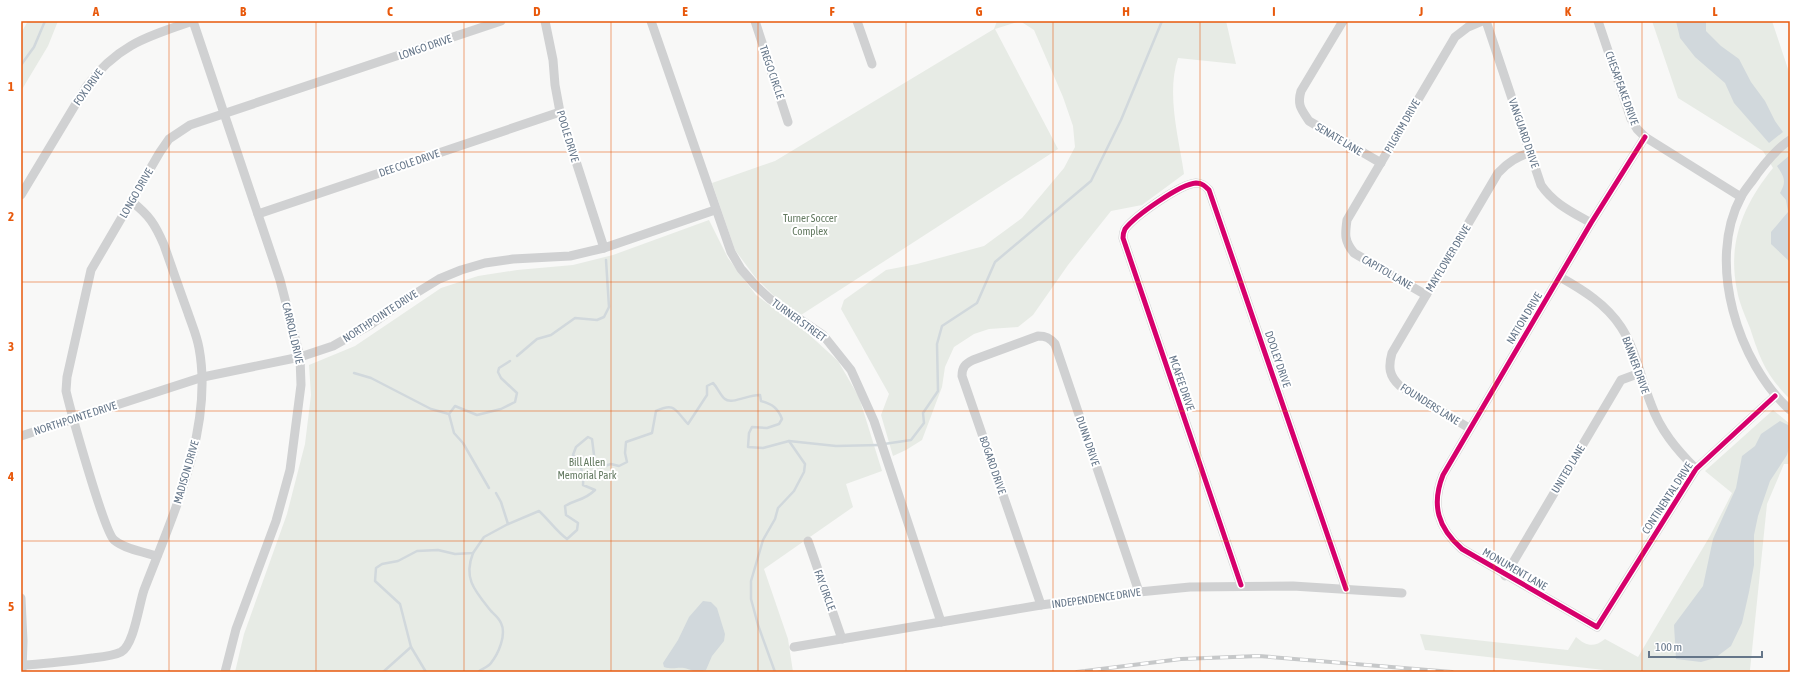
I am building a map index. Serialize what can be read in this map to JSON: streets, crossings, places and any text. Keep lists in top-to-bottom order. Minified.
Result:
{"streets":{"street":["LONGO DRIVE","TREGO CIRCLE","FOX DRIVE","CHESAPEAKE DRIVE","PILGRIM DRIVE","VANGUARD DRIVE","POOLE DRIVE","SENATE LANE","DEE COLE DRIVE","MAYFLOWER DRIVE","CAPITOL LANE","NORTHPOINTE DRIVE","NATION DRIVE","TURNER STREET","CARROLL DRIVE","DOOLEY DRIVE","BANNER DRIVE","MCAFEE DRIVE","FOUNDERS LANE","DUNN DRIVE","BOGARD DRIVE","UNITED LANE","MADISON DRIVE","CONTINENTAL DRIVE","MONUMENT LANE","FAY CIRCLE","INDEPENDENCE DRIVE"]},"crossings":[["LONGO DRIVE","NORTHPOINTE DRIVE"],["LONGO DRIVE","CARROLL DRIVE"],["LONGO DRIVE","MADISON DRIVE"],["FOX DRIVE","CARROLL DRIVE"],["CHESAPEAKE DRIVE","NATION DRIVE"],["PILGRIM DRIVE","SENATE LANE"],["PILGRIM DRIVE","CAPITOL LANE"],["VANGUARD DRIVE","MAYFLOWER DRIVE"],["VANGUARD DRIVE","NATION DRIVE"],["POOLE DRIVE","DEE COLE DRIVE"],["POOLE DRIVE","NORTHPOINTE DRIVE"],["DEE COLE DRIVE","CARROLL DRIVE"],["MAYFLOWER DRIVE","CAPITOL LANE"],["MAYFLOWER DRIVE","FOUNDERS LANE"],["NORTHPOINTE DRIVE","TURNER STREET"],["NORTHPOINTE DRIVE","CARROLL DRIVE"],["NORTHPOINTE DRIVE","MADISON DRIVE"],["NATION DRIVE","BANNER DRIVE"],["NATION DRIVE","FOUNDERS LANE"],["NATION DRIVE","MONUMENT LANE"],["TURNER STREET","INDEPENDENCE DRIVE"],["DOOLEY DRIVE","MCAFEE DRIVE"],["DOOLEY DRIVE","INDEPENDENCE DRIVE"],["BANNER DRIVE","UNITED LANE"],["BANNER DRIVE","CONTINENTAL DRIVE"],["MCAFEE DRIVE","INDEPENDENCE DRIVE"],["DUNN DRIVE","BOGARD DRIVE"],["DUNN DRIVE","INDEPENDENCE DRIVE"],["BOGARD DRIVE","INDEPENDENCE DRIVE"],["UNITED LANE","MONUMENT LANE"],["CONTINENTAL DRIVE","MONUMENT LANE"],["FAY CIRCLE","INDEPENDENCE DRIVE"]],"parks":["Turner Soccer Complex","Bill Allen Memorial Park"],"scale_bar":"100 m","grid":{"columns":["A","B","C","D","E","F","G","H","I","J","K","L"],"rows":["1","2","3","4","5"]}}
